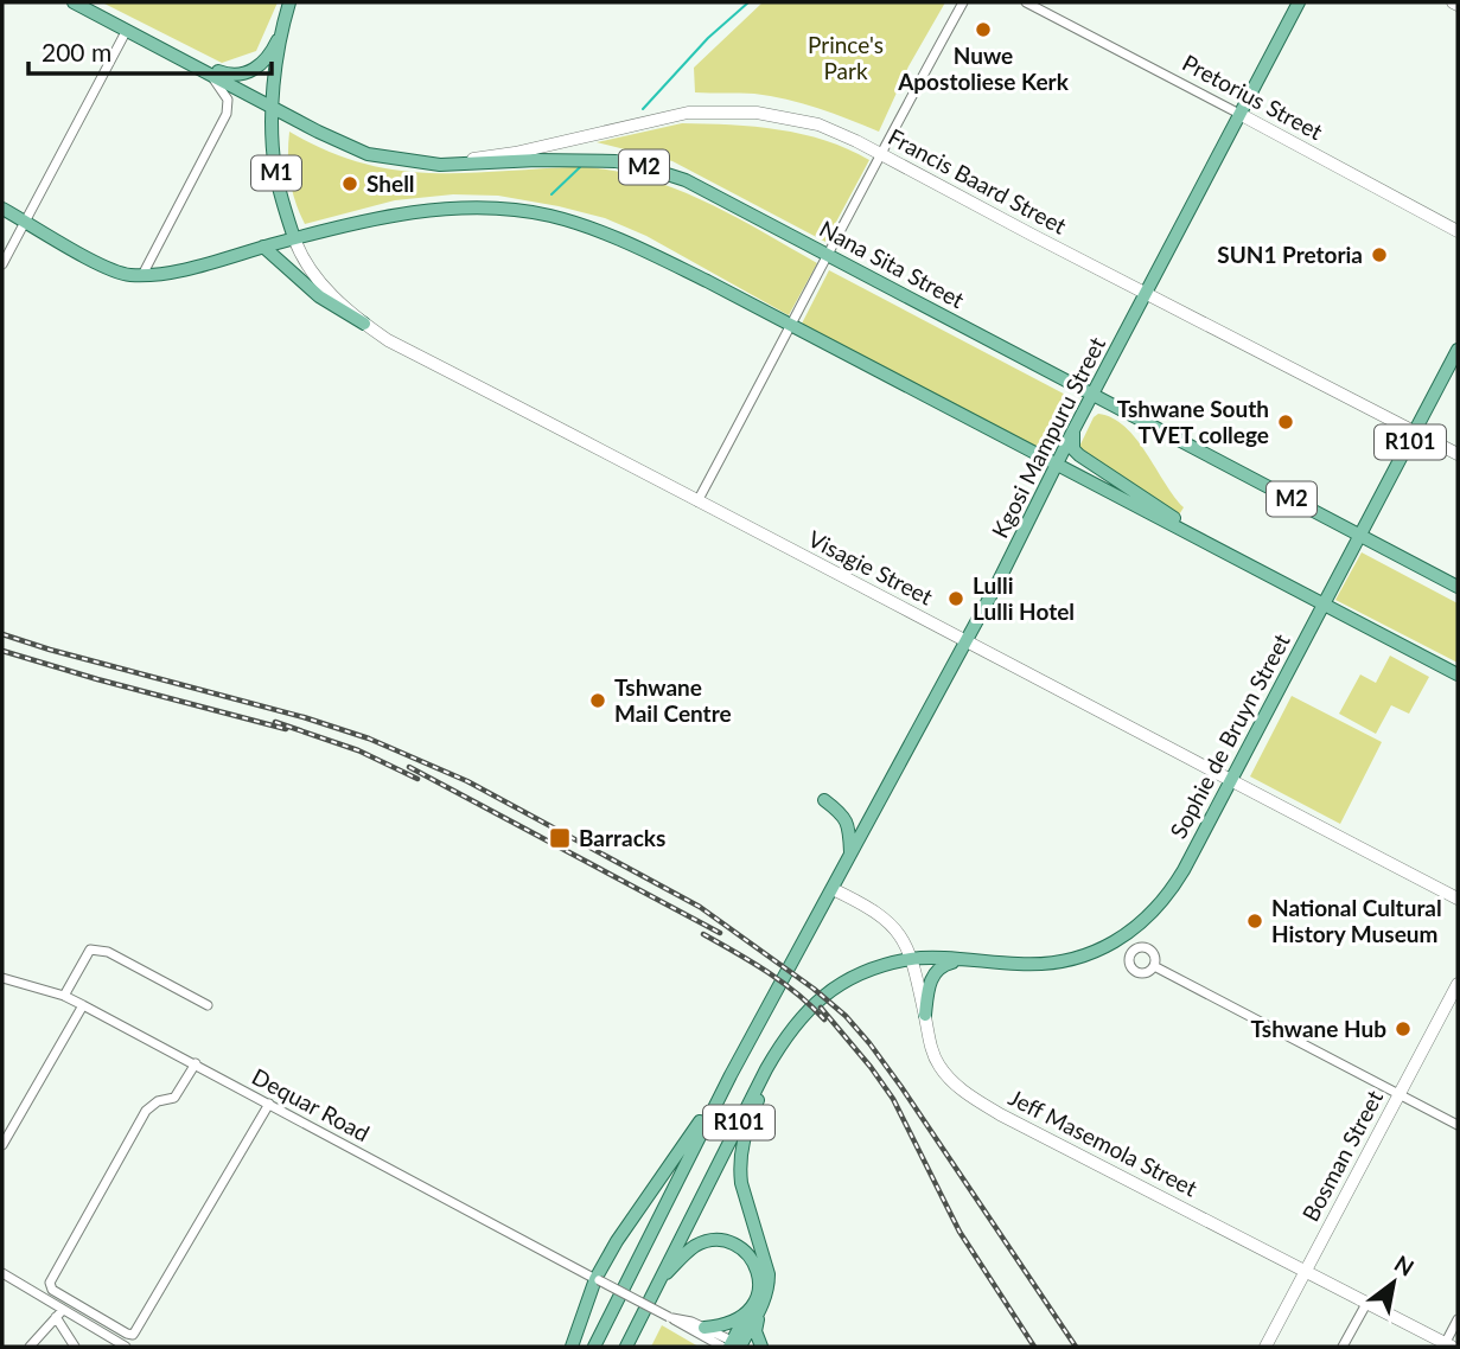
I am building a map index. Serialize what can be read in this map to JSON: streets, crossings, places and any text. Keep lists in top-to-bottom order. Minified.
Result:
{"streets":{"main road":["M2","M1","Nana Sita Street","Kgosi Mampuru Street","R101","Sophie de Bruyn Street"],"street":["Pretorius Street","Francis Baard Street","Visagie Street","Dequar Road","Jeff Masemola Street","Bosman Street"]},"crossings":[["Pretorius Street","Kgosi Mampuru Street"],["M2","M1"],["M2","Nana Sita Street"],["M1","Nana Sita Street"],["M1","Visagie Street"],["Francis Baard Street","Nana Sita Street"],["Francis Baard Street","Kgosi Mampuru Street"],["Francis Baard Street","Sophie de Bruyn Street"],["Nana Sita Street","Kgosi Mampuru Street"],["Nana Sita Street","Sophie de Bruyn Street"],["Kgosi Mampuru Street","R101"],["Kgosi Mampuru Street","Visagie Street"],["Kgosi Mampuru Street","Jeff Masemola Street"],["R101","Sophie de Bruyn Street"],["R101","Jeff Masemola Street"],["Visagie Street","Sophie de Bruyn Street"],["Sophie de Bruyn Street","Jeff Masemola Street"],["Jeff Masemola Street","Bosman Street"]],"parks":["Prince's Park"],"places":{"other":["Nuwe Apostoliese Kerk","Shell","SUN1 Pretoria","Tshwane South TVET college","Lulli Lulli Hotel","Tshwane Mail Centre","National Cultural History Museum","Tshwane Hub"],"transit":["Barracks"]},"scale_bar":"200 m","north":"top right"}
